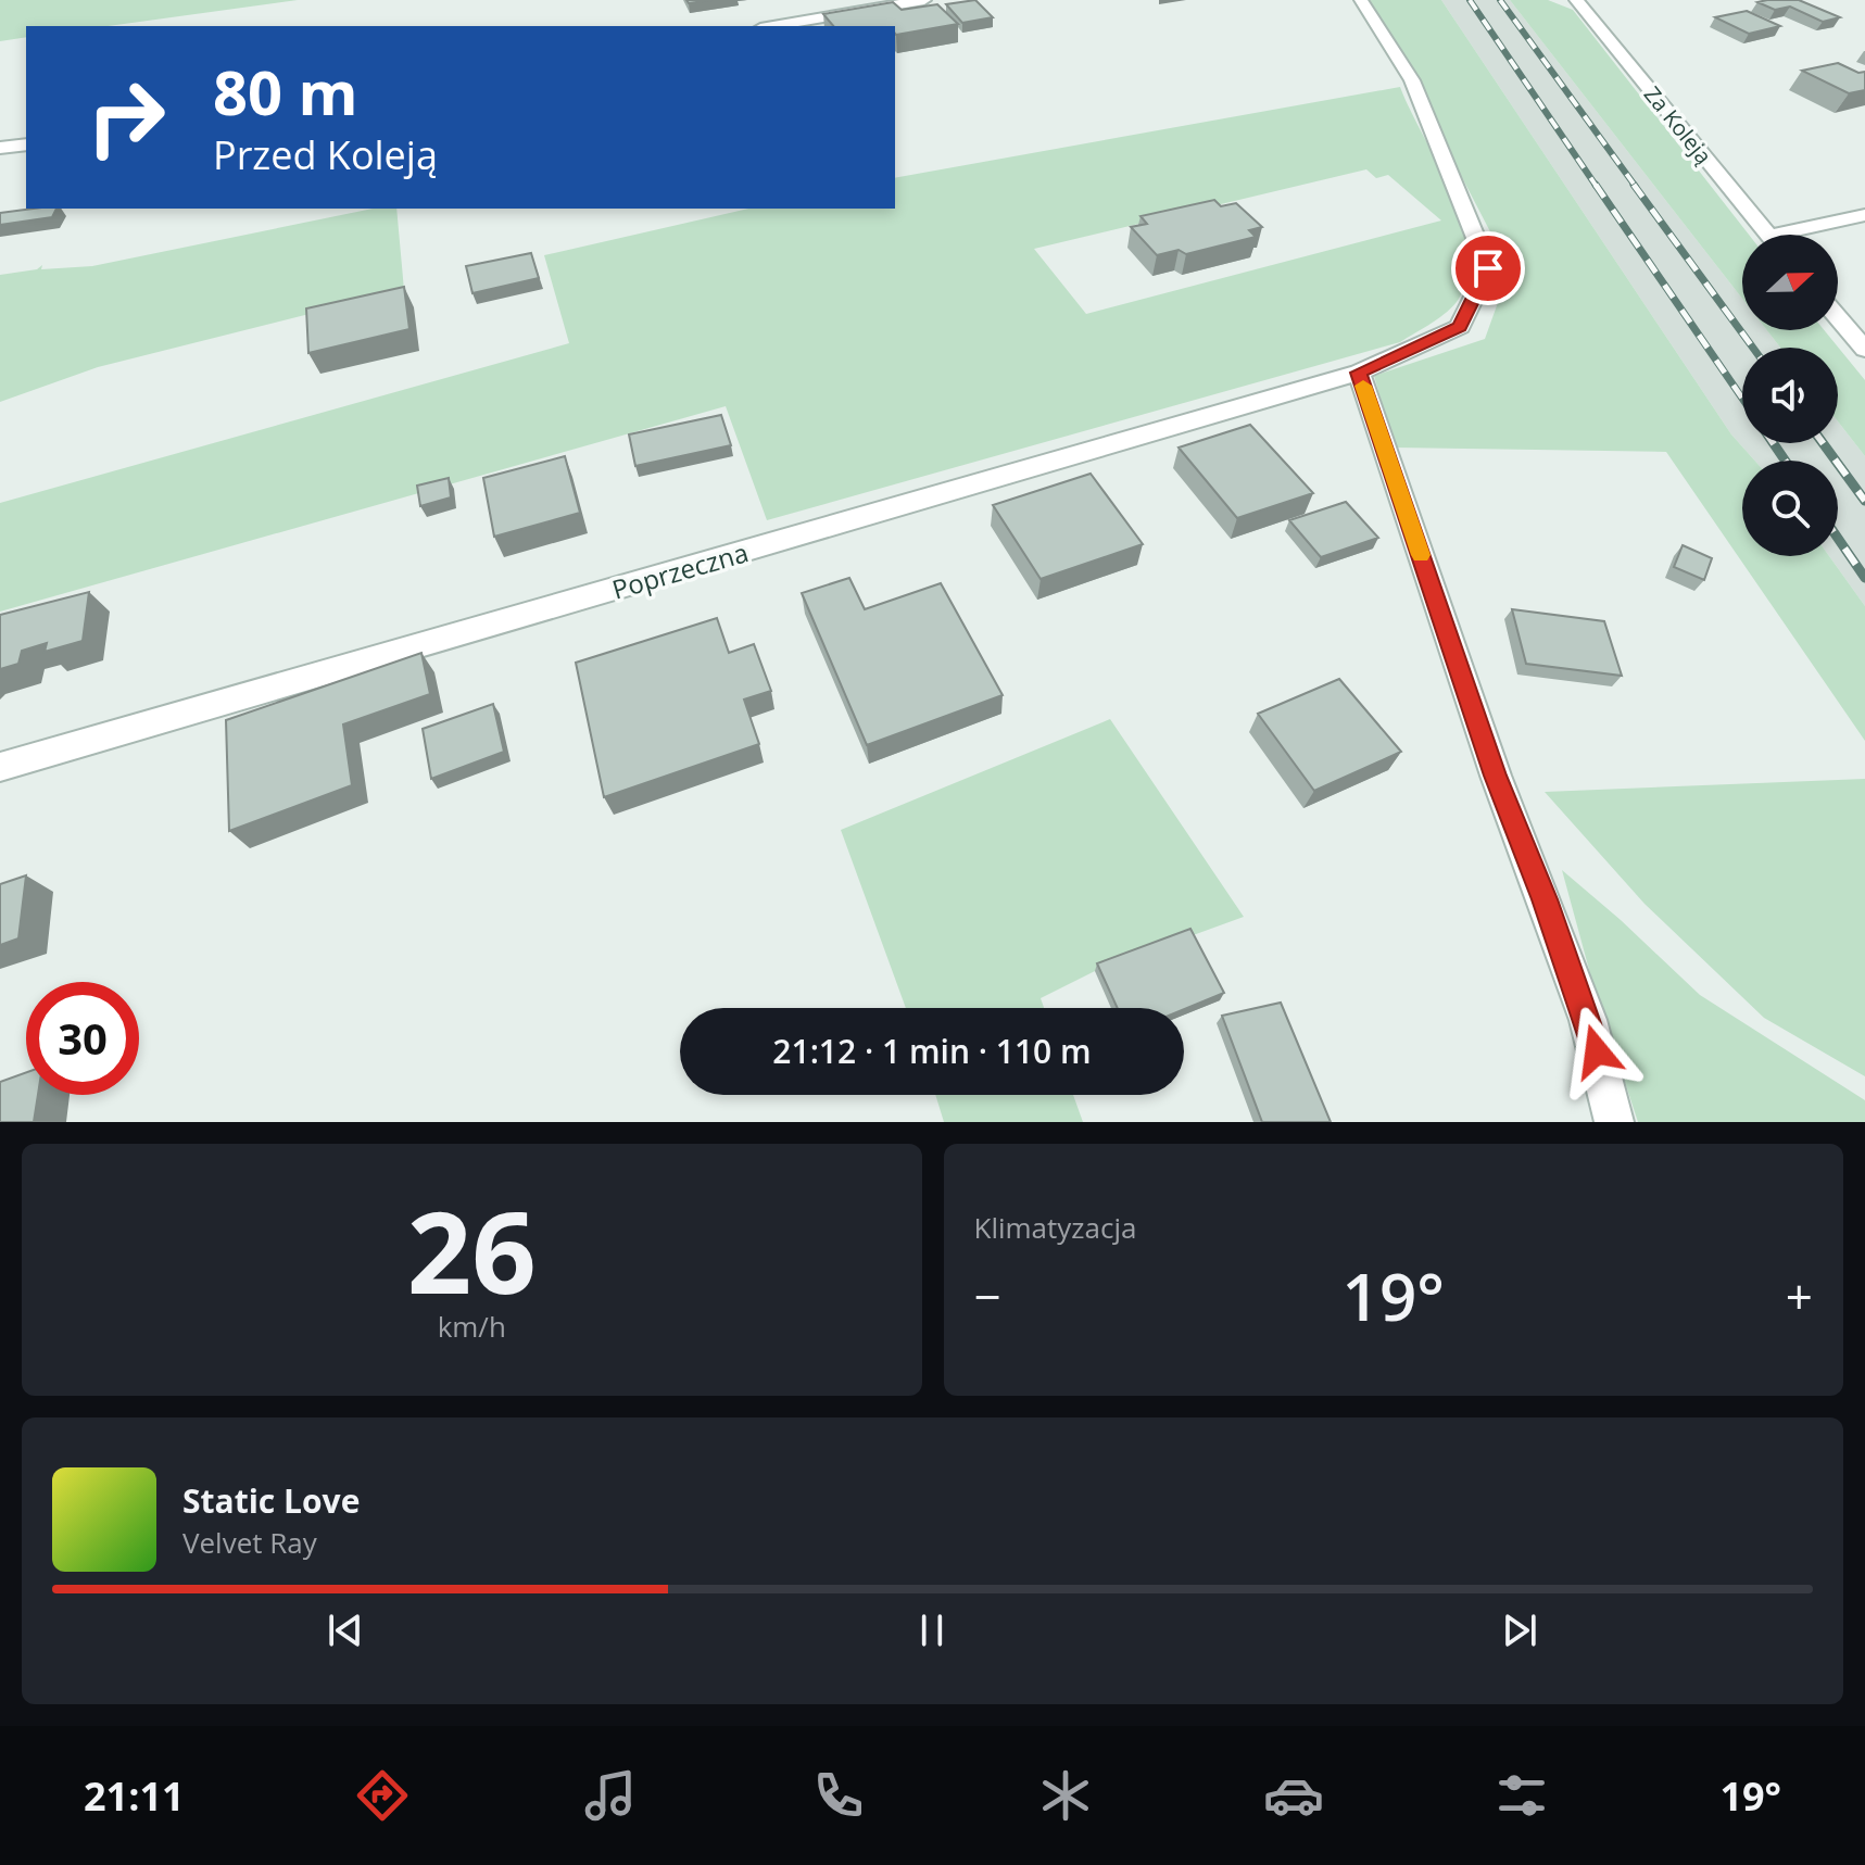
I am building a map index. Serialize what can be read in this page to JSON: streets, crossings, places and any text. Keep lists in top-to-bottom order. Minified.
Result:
{"streets":{"street":["Za Koleją","Poprzeczna"]},"north":"right","page":{"turn":["80 m","Przed Koleją"],"limit":"30","trip":"21:12 · 1 min · 110 m","tile":[["26","km/h"],"Klimatyzacja"],"heat":["−","19°","+"],"song":["Static Love","Velvet Ray"],"tabs":["21:11","19°"]}}
